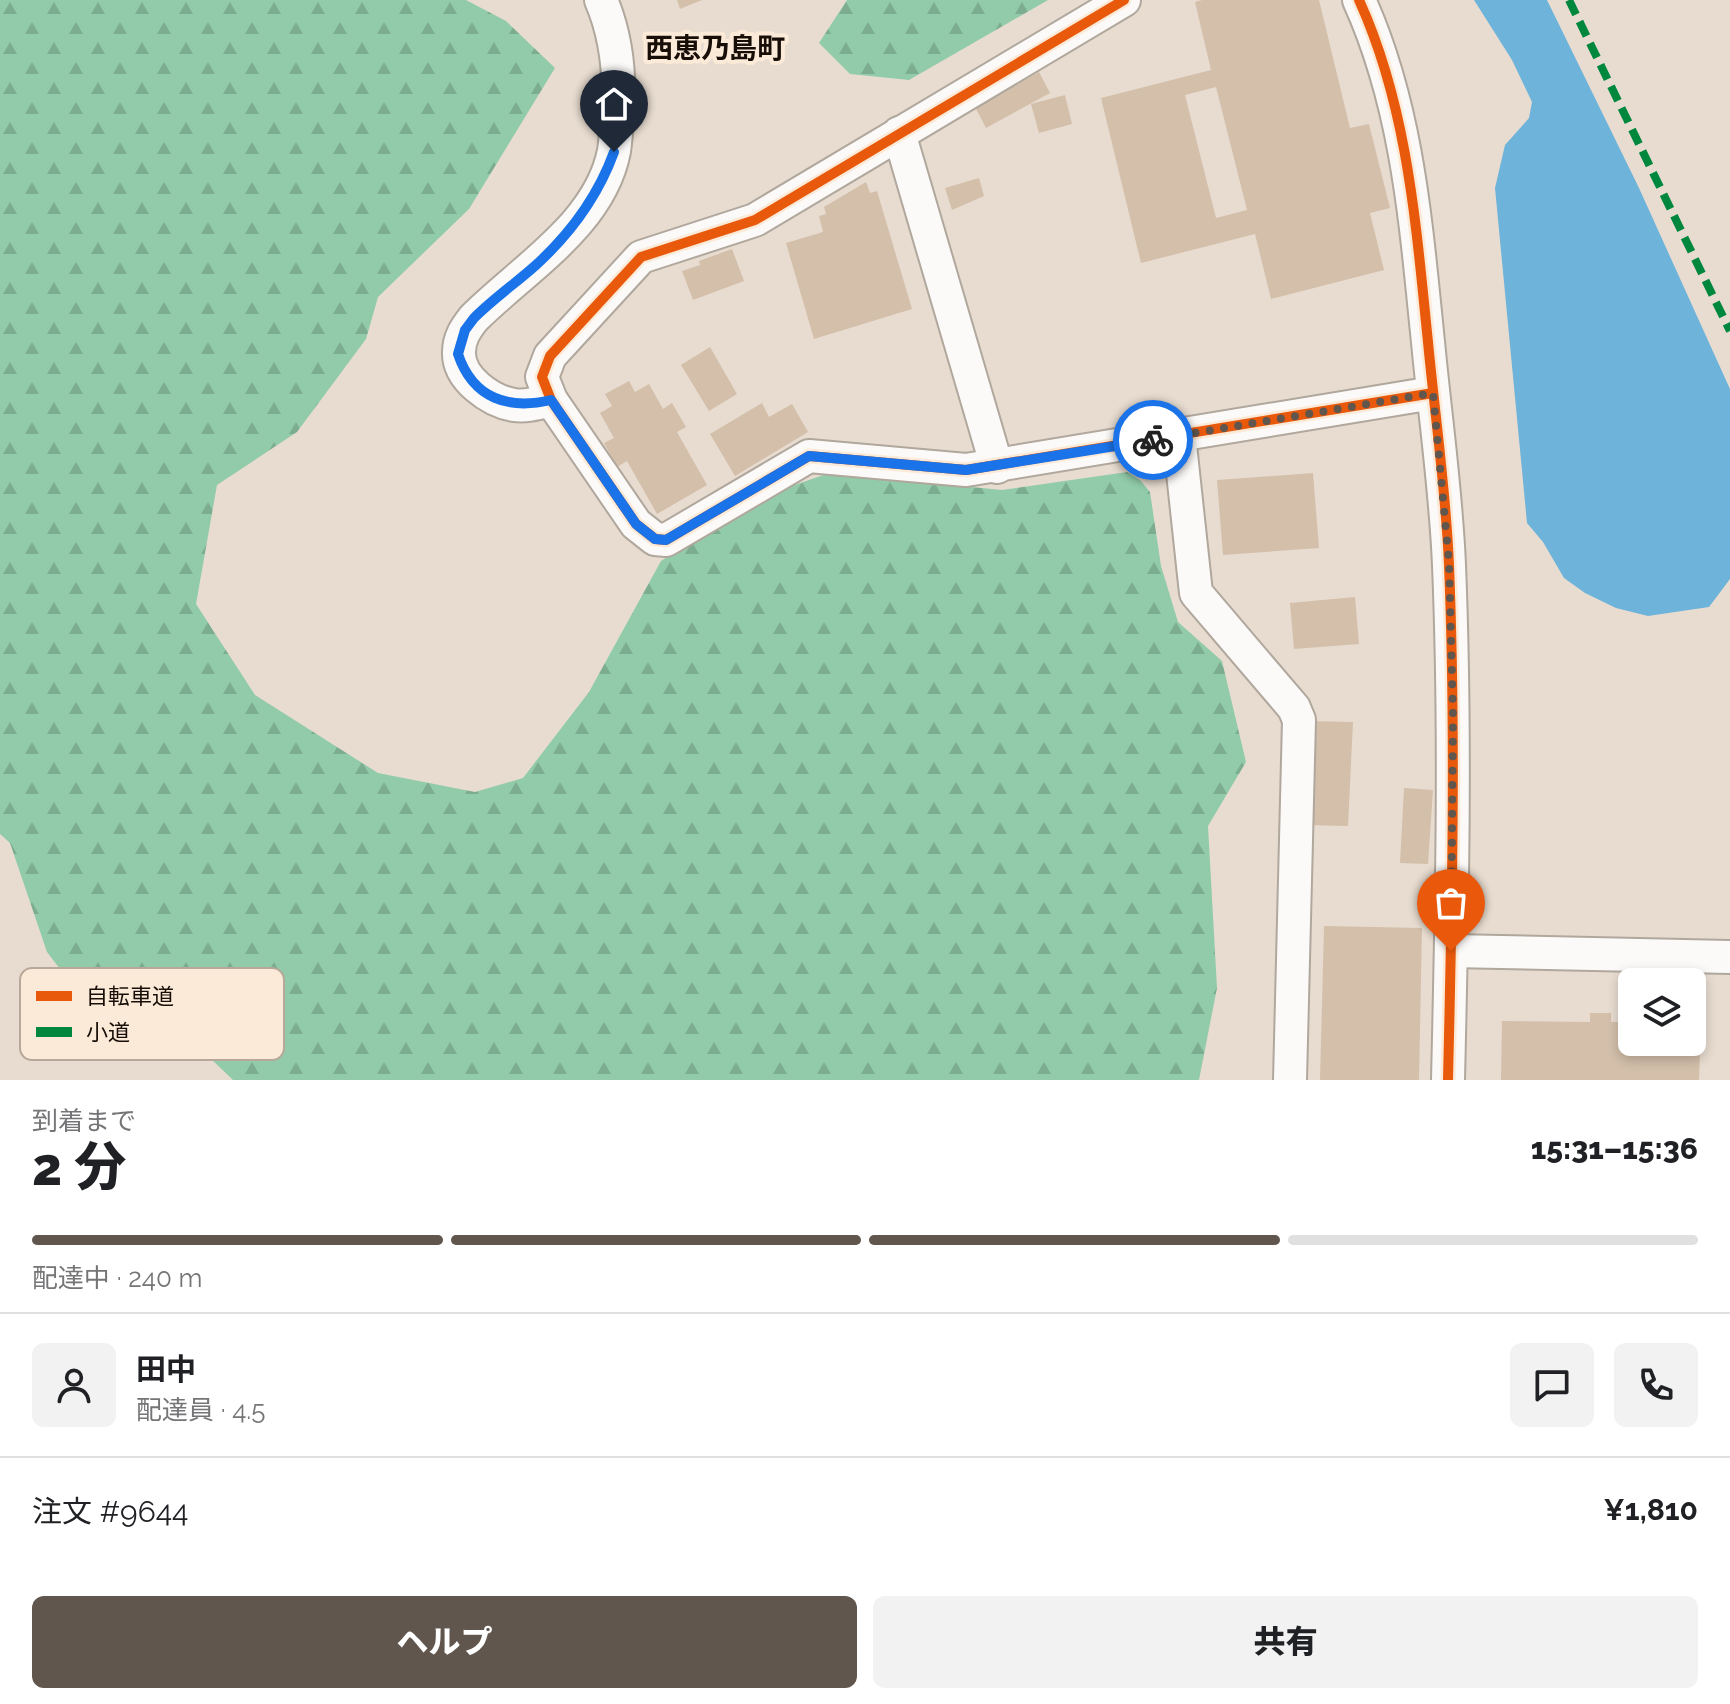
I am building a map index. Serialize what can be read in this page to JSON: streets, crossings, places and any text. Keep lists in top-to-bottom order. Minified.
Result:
{"districts":["西恵乃島町"],"legend":["自転車道","小道"],"page":{"heading":["2 分","到着まで","15:31–15:36"],"panel":["田中","配達員 · 4.5","注文 #9644","¥1,810"],"bar":"配達中 · 240 m","buttons":["ヘルプ","共有"]}}
